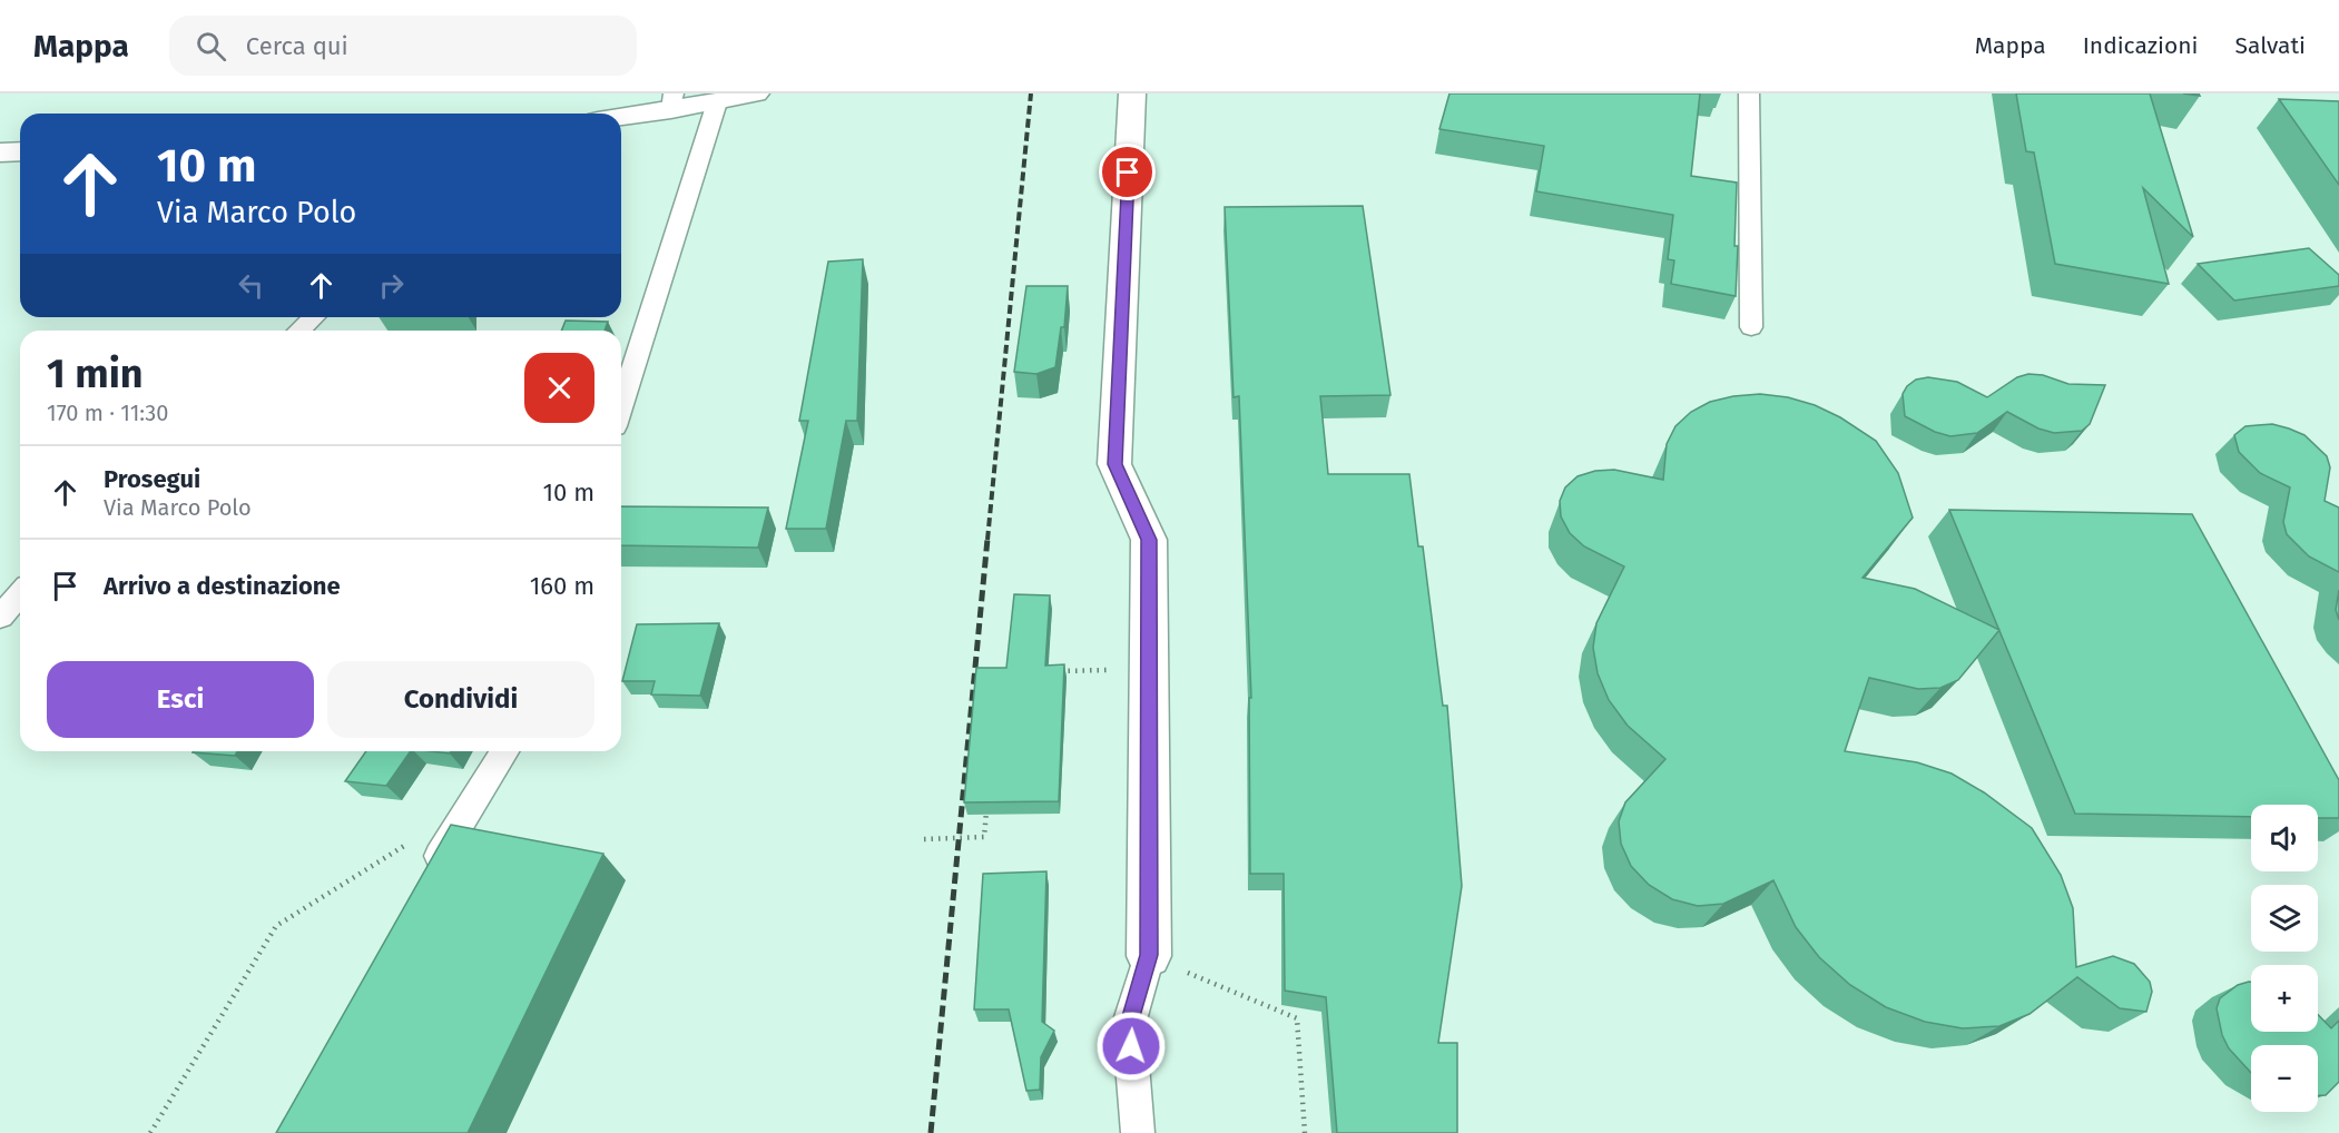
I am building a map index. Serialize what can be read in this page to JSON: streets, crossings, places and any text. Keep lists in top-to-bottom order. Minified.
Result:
{"page":{"header":"Mappa","search":"Cerca qui","nav":["Mappa","Indicazioni","Salvati"],"turn":["10 m","Via Marco Polo"],"heading":["1 min","170 m · 11:30"],"list":[{"name":"Prosegui","note":"Via Marco Polo","value":"10 m"},{"name":"Arrivo a destinazione","value":"160 m"}],"buttons":["Esci","Condividi"],"map_buttons":["+","−"]}}
